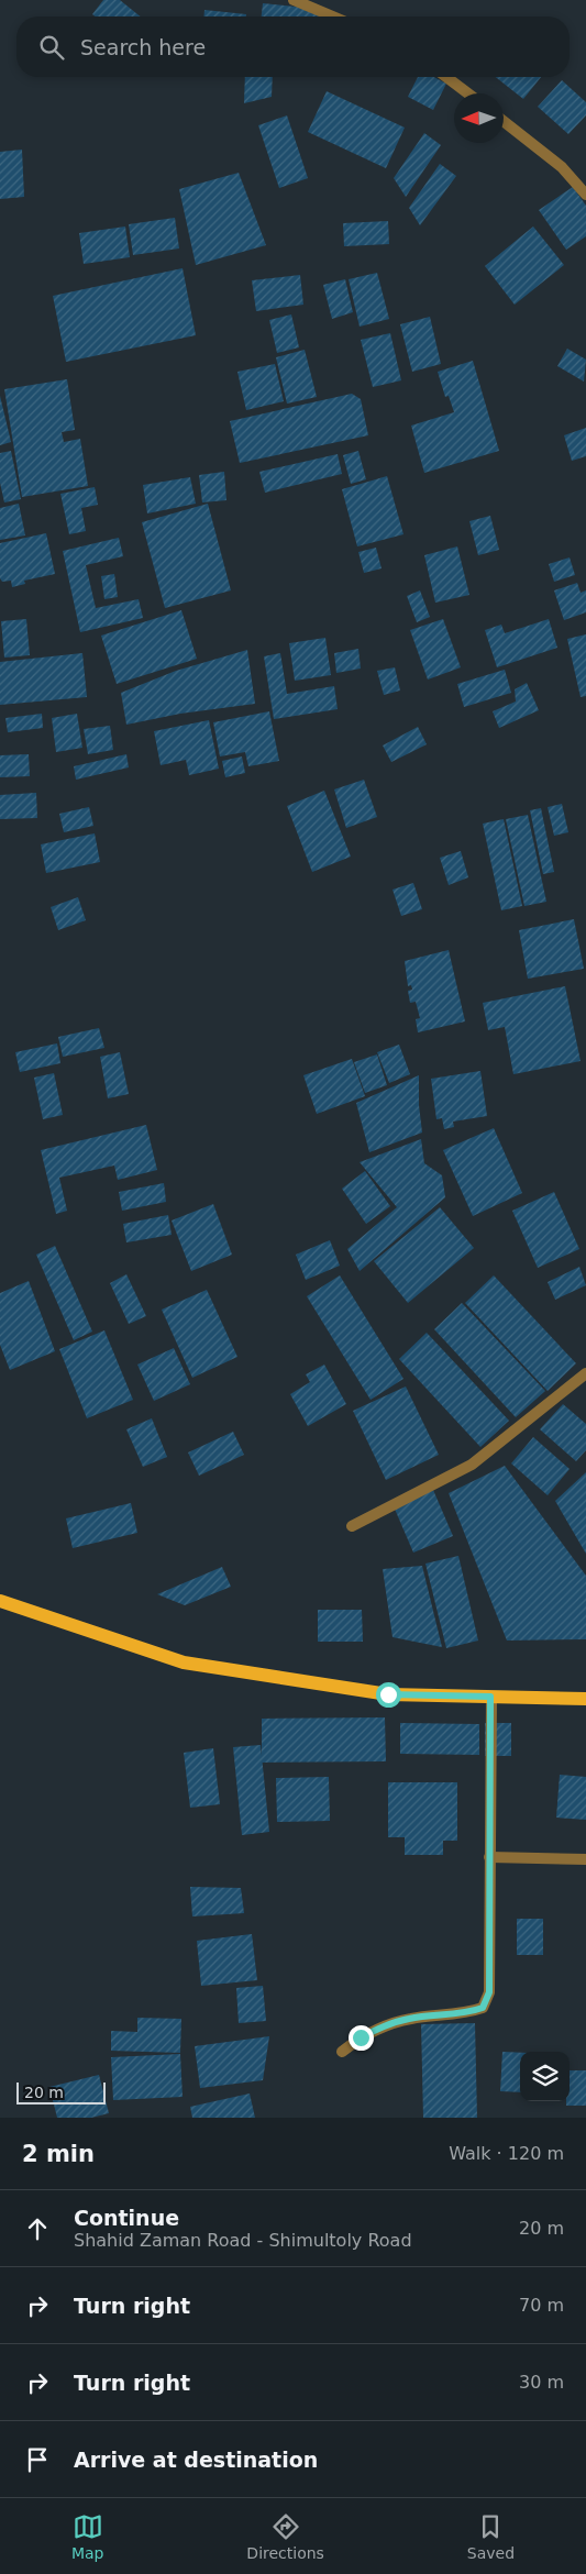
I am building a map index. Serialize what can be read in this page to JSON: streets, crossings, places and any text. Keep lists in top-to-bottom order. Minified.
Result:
{"scale_bar":"20 m","north":"left","page":{"search":"Search here","scale":"20 m","heading":["2 min","Walk · 120 m"],"list":[["Continue","Shahid Zaman Road - Shimultoly Road","20 m"],["Turn right","70 m"],["Turn right","30 m"],"Arrive at destination"],"nav":["Map","Directions","Saved"]}}
